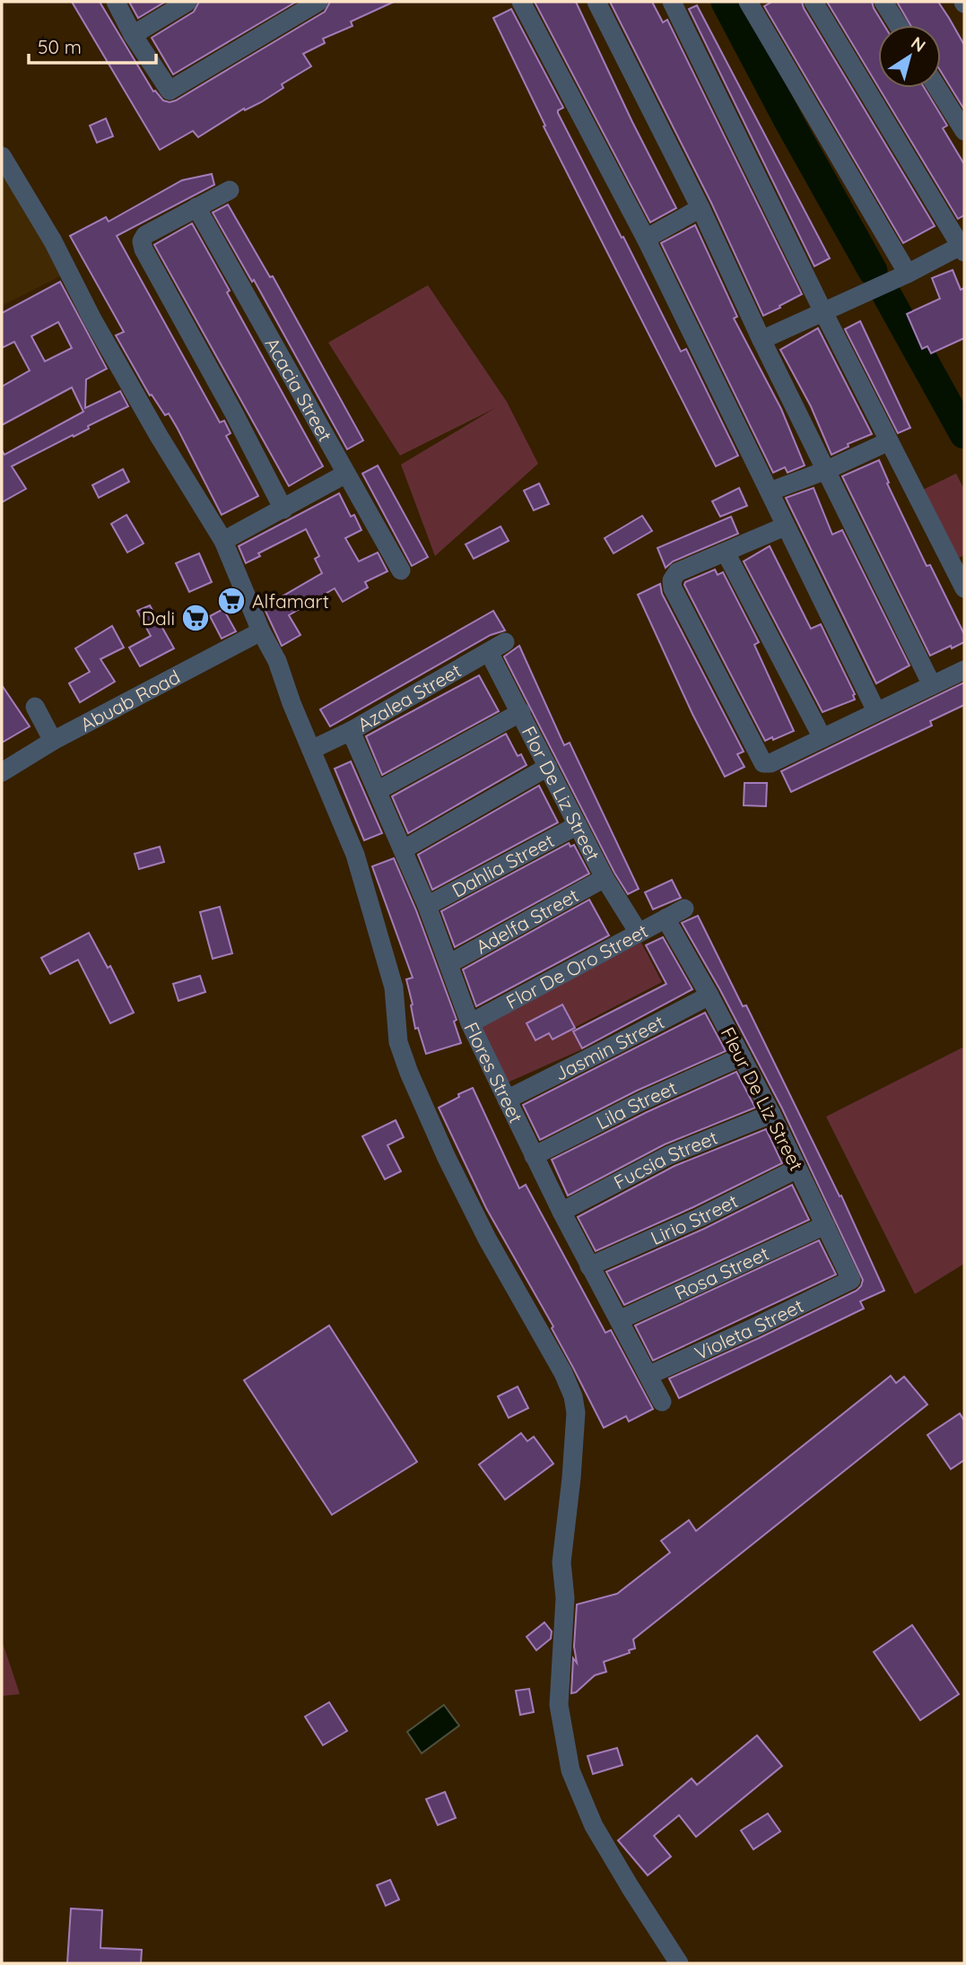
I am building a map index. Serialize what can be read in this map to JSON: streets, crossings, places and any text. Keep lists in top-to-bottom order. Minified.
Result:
{"streets":{"street":["Acacia Street","Azalea Street","Abuab Road","Flor De Liz Street","Dahlia Street","Adelfa Street","Flor De Oro Street","Jasmin Street","Flores Street","Fleur De Liz Street","Lila Street","Fucsia Street","Lirio Street","Rosa Street","Violeta Street"]},"crossings":[["Azalea Street","Flor De Liz Street"],["Azalea Street","Flores Street"],["Flor De Liz Street","Dahlia Street"],["Flor De Liz Street","Adelfa Street"],["Flor De Liz Street","Flor De Oro Street"],["Dahlia Street","Flores Street"],["Adelfa Street","Flores Street"],["Flor De Oro Street","Flores Street"],["Flor De Oro Street","Fleur De Liz Street"],["Jasmin Street","Flores Street"],["Jasmin Street","Fleur De Liz Street"],["Flores Street","Lila Street"],["Flores Street","Fucsia Street"],["Flores Street","Lirio Street"],["Flores Street","Rosa Street"],["Flores Street","Violeta Street"],["Fleur De Liz Street","Lila Street"],["Fleur De Liz Street","Fucsia Street"],["Fleur De Liz Street","Lirio Street"],["Fleur De Liz Street","Rosa Street"],["Fleur De Liz Street","Violeta Street"]],"places":{"supermarket":["Alfamart","Dali"]},"scale_bar":"50 m","north":"top right"}
